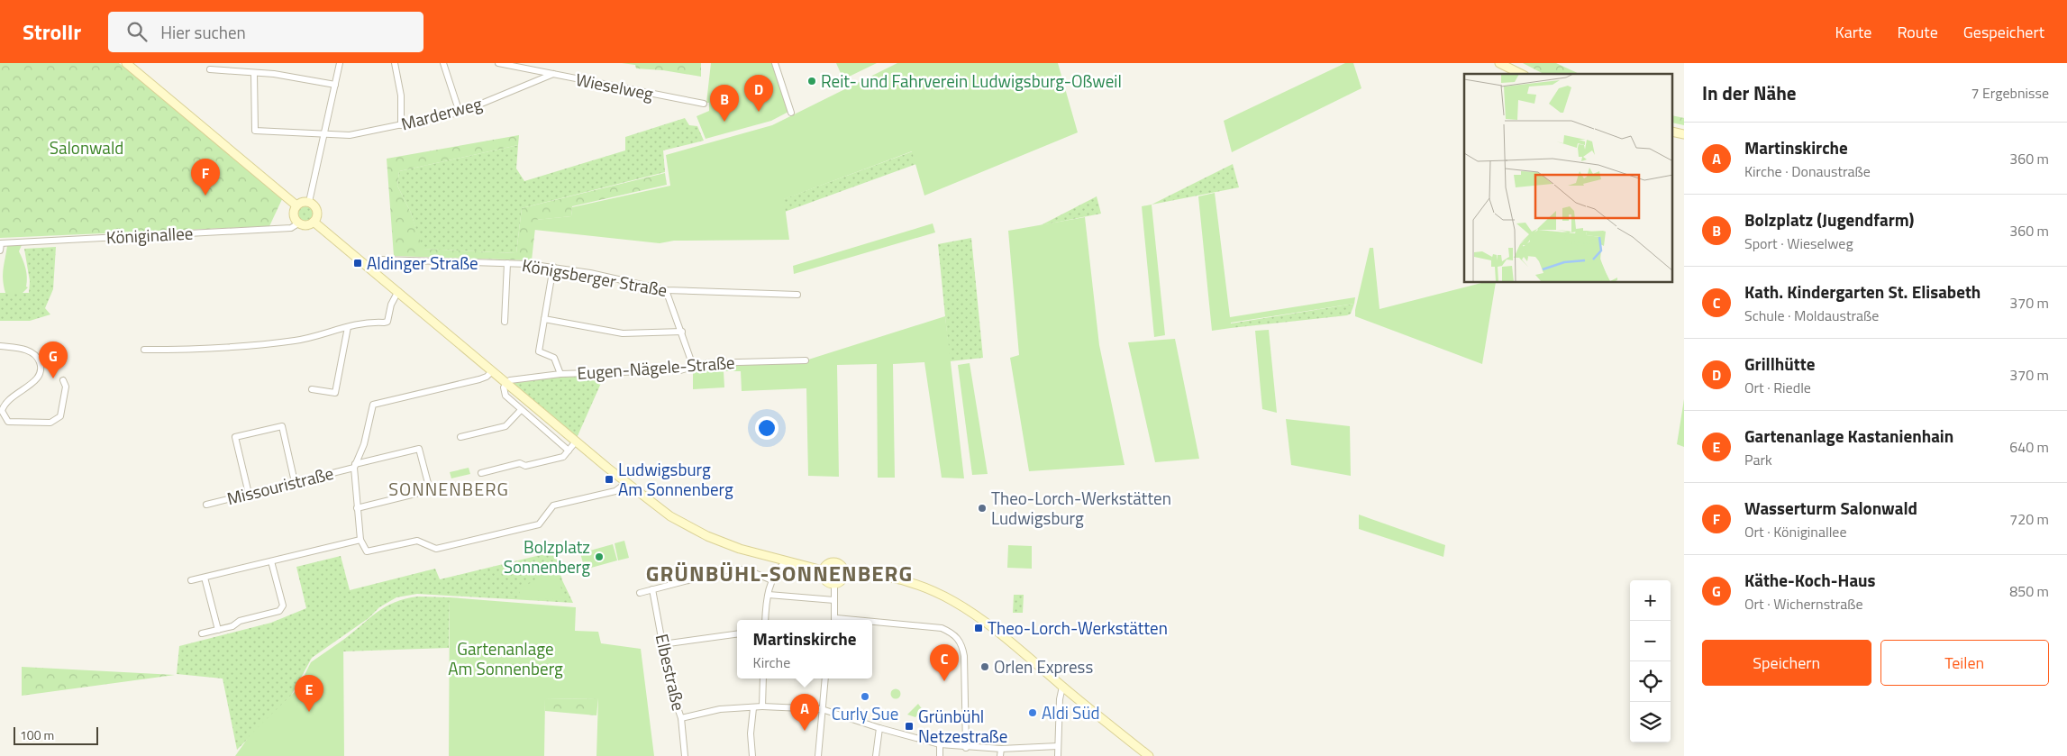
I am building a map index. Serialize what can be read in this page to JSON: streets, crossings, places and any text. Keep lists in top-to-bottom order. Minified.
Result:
{"streets":{"street":["Wieselweg","Marderweg","Königinallee","Königsberger Straße","Eugen-Nägele-Straße","Missouristraße","Elbestraße"]},"crossings":[["Wieselweg","Marderweg"]],"districts":["SONNENBERG","GRÜNBÜHL-SONNENBERG"],"parks":["Salonwald","Gartenanlage Am Sonnenberg"],"places":{"other":["Reit- und Fahrverein Ludwigsburg-Oßweil","Theo-Lorch-Werkstätten Ludwigsburg","Bolzplatz Sonnenberg","Orlen Express","Curly Sue","Aldi Süd"],"transit":["Aldinger Straße","Ludwigsburg Am Sonnenberg","Theo-Lorch-Werkstätten","Grünbühl Netzestraße"]},"scale_bar":"100 m","page":{"header":"Strollr","search":"Hier suchen","nav":["Karte","Route","Gespeichert"],"heading":["In der Nähe","7 Ergebnisse"],"pins":["D","B","F","G","C","E","A"],"list":[{"mark":"A","name":"Martinskirche","note":"Kirche · Donaustraße","value":"360 m"},{"mark":"B","name":"Bolzplatz (Jugendfarm)","note":"Sport · Wieselweg","value":"360 m"},{"mark":"C","name":"Kath. Kindergarten St. Elisabeth","note":"Schule · Moldaustraße","value":"370 m"},{"mark":"D","name":"Grillhütte","note":"Ort · Riedle","value":"370 m"},{"mark":"E","name":"Gartenanlage Kastanienhain","note":"Park","value":"640 m"},{"mark":"F","name":"Wasserturm Salonwald","note":"Ort · Königinallee","value":"720 m"},{"mark":"G","name":"Käthe-Koch-Haus","note":"Ort · Wichernstraße","value":"850 m"}],"map_buttons":["+","−"],"popup":["Martinskirche","Kirche"],"buttons":["Speichern","Teilen"],"scale":"100 m"}}
